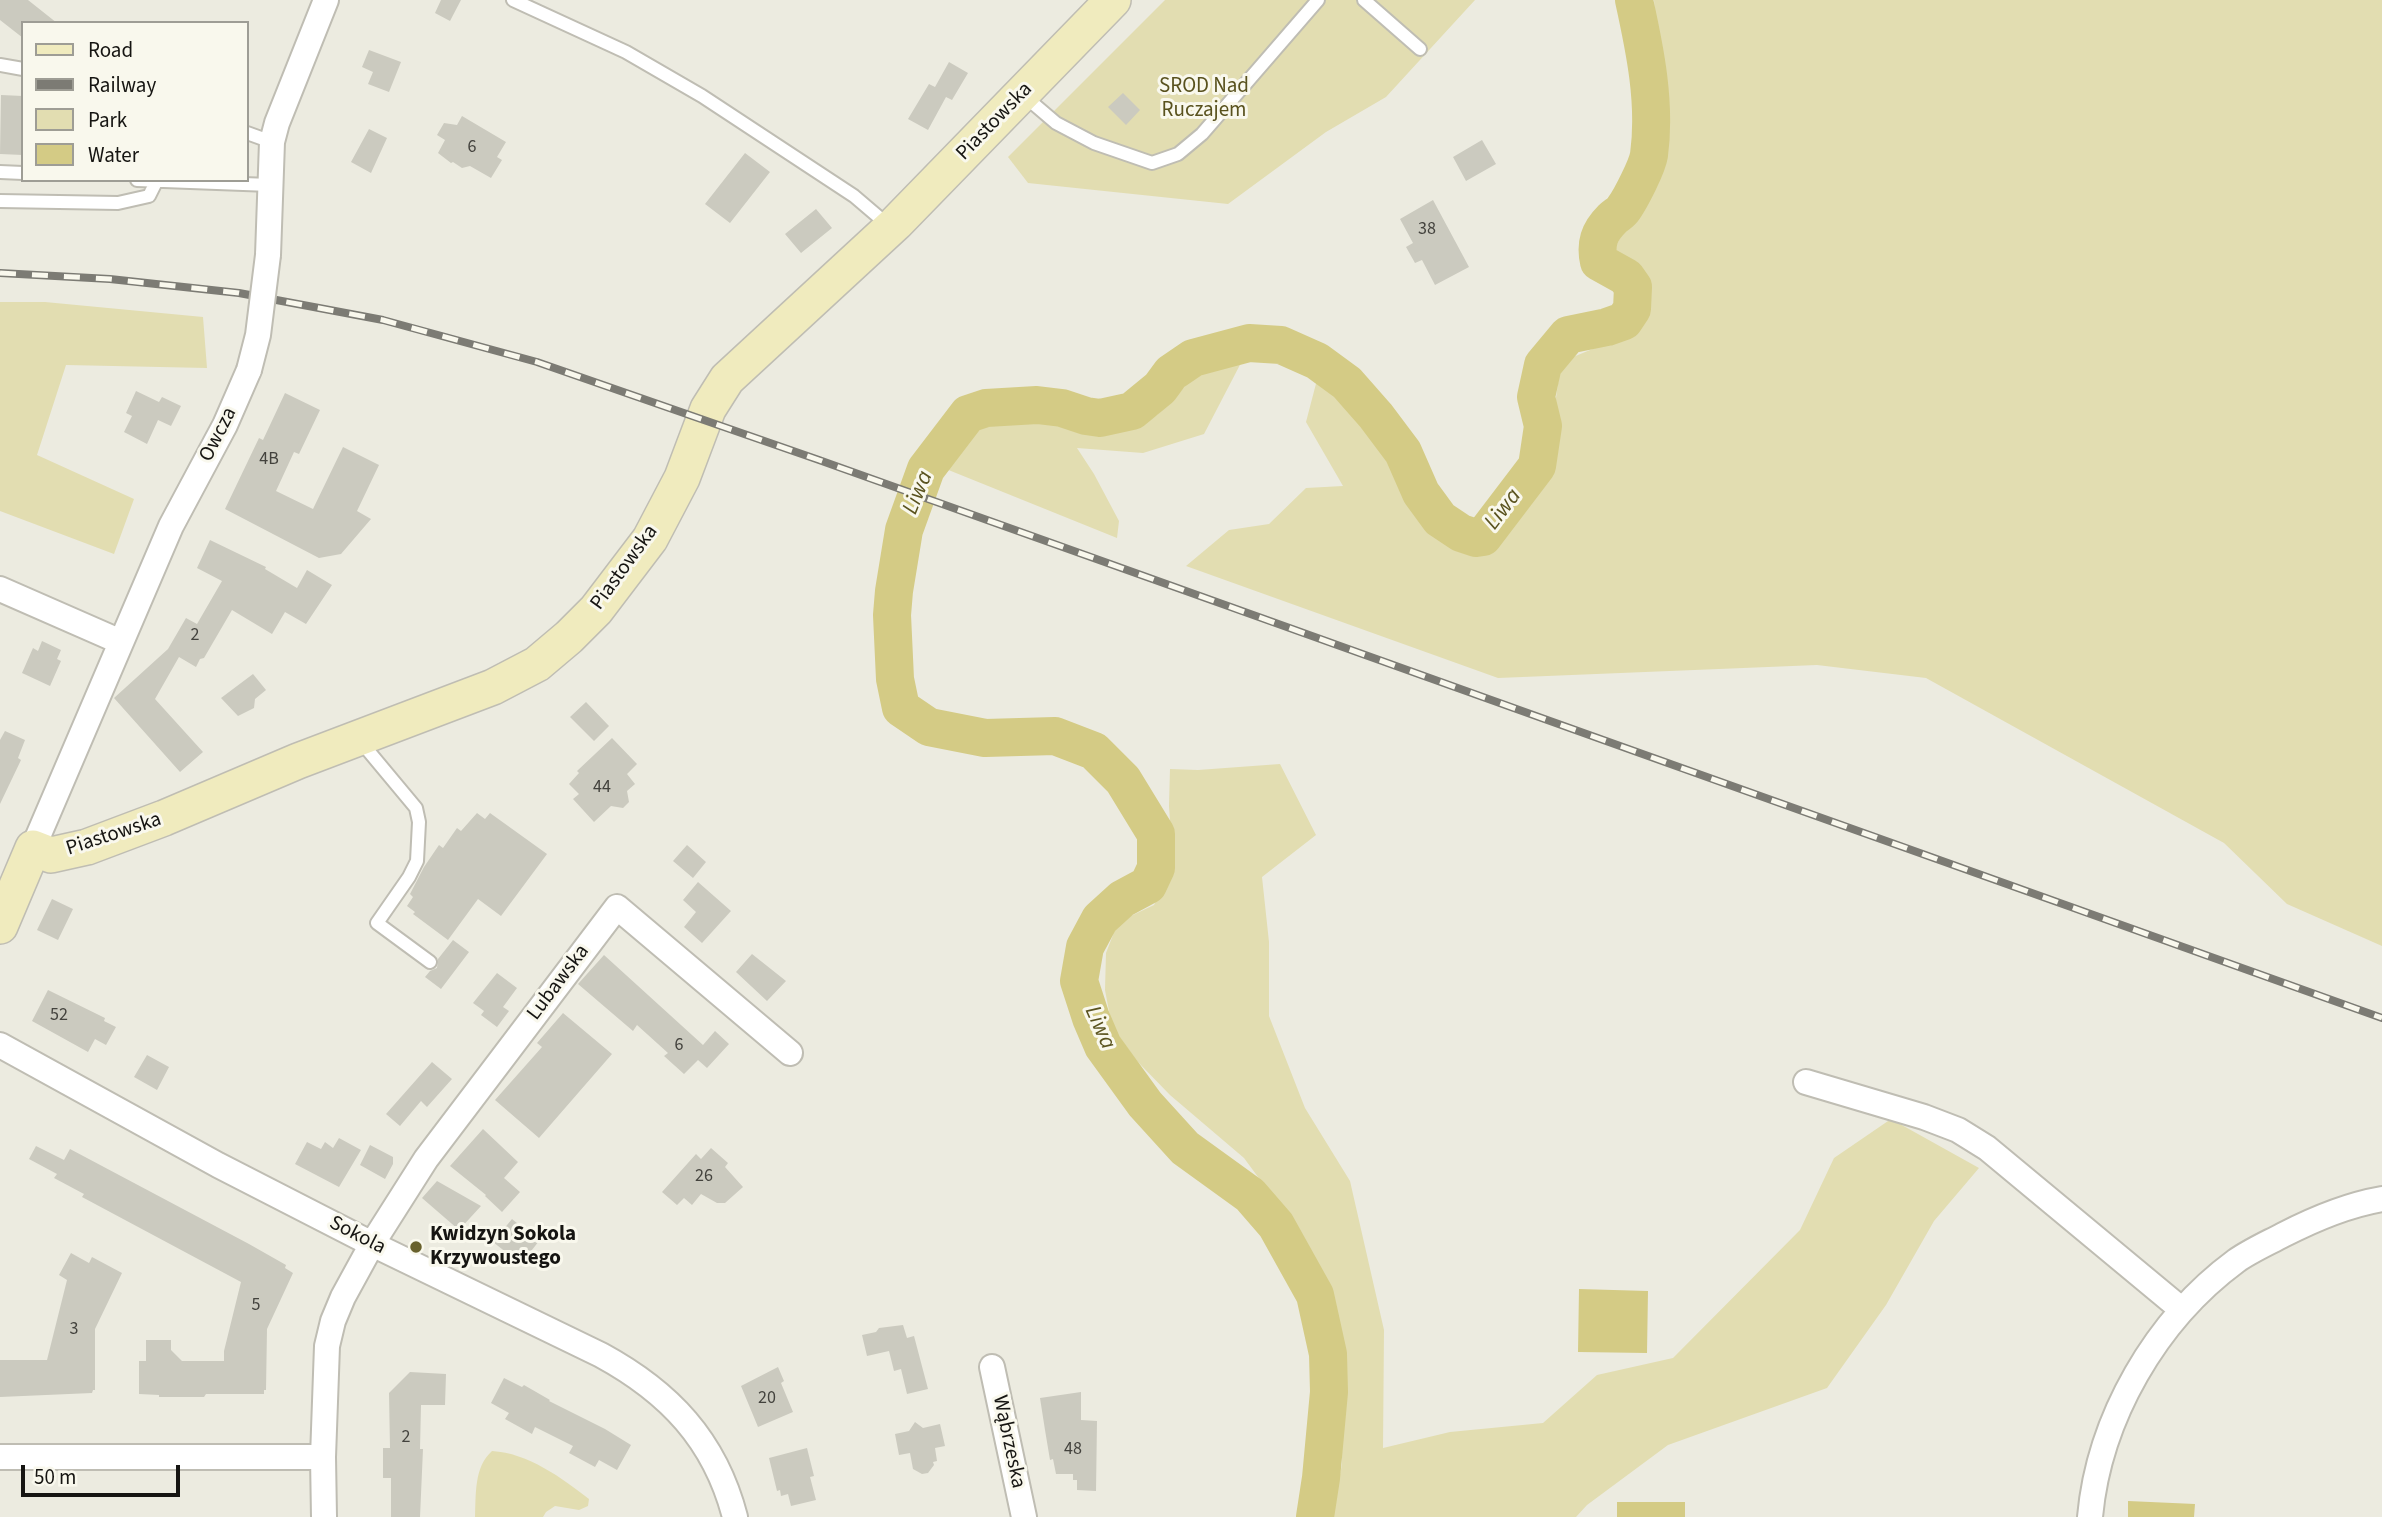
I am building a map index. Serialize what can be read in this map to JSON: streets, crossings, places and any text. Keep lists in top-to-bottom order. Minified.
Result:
{"streets":{"street":["Piastowska","Owcza","Lubawska","Sokola","Wąbrzeska"]},"crossings":[["Piastowska","Owcza"],["Lubawska","Sokola"]],"water":["Liwa"],"parks":["SROD Nad Ruczajem"],"places":["Kwidzyn Sokola Krzywoustego"],"house_numbers":["6","38","4B","2","44","52","6","26","5","3","20","2","48"],"legend":["Road","Railway","Park","Water"],"scale_bar":"50 m"}
